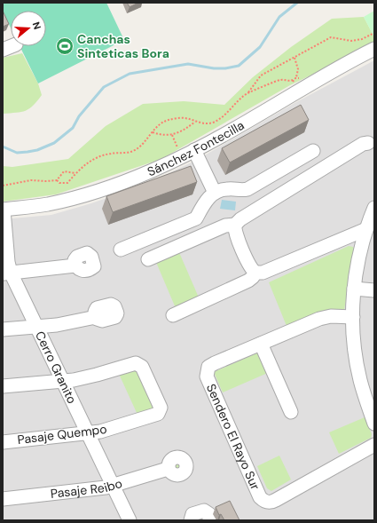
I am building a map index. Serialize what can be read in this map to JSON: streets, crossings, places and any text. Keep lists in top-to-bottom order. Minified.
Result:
{"streets":{"street":["Sánchez Fontecilla","Cerro Granito","Pasaje Quempo","Sendero El Rayo Sur","Pasaje Reibo"]},"crossings":[["Sánchez Fontecilla","Cerro Granito"],["Cerro Granito","Pasaje Quempo"],["Cerro Granito","Pasaje Reibo"]],"places":{"sports":["Canchas Sinteticas Bora"]},"north":"right"}
